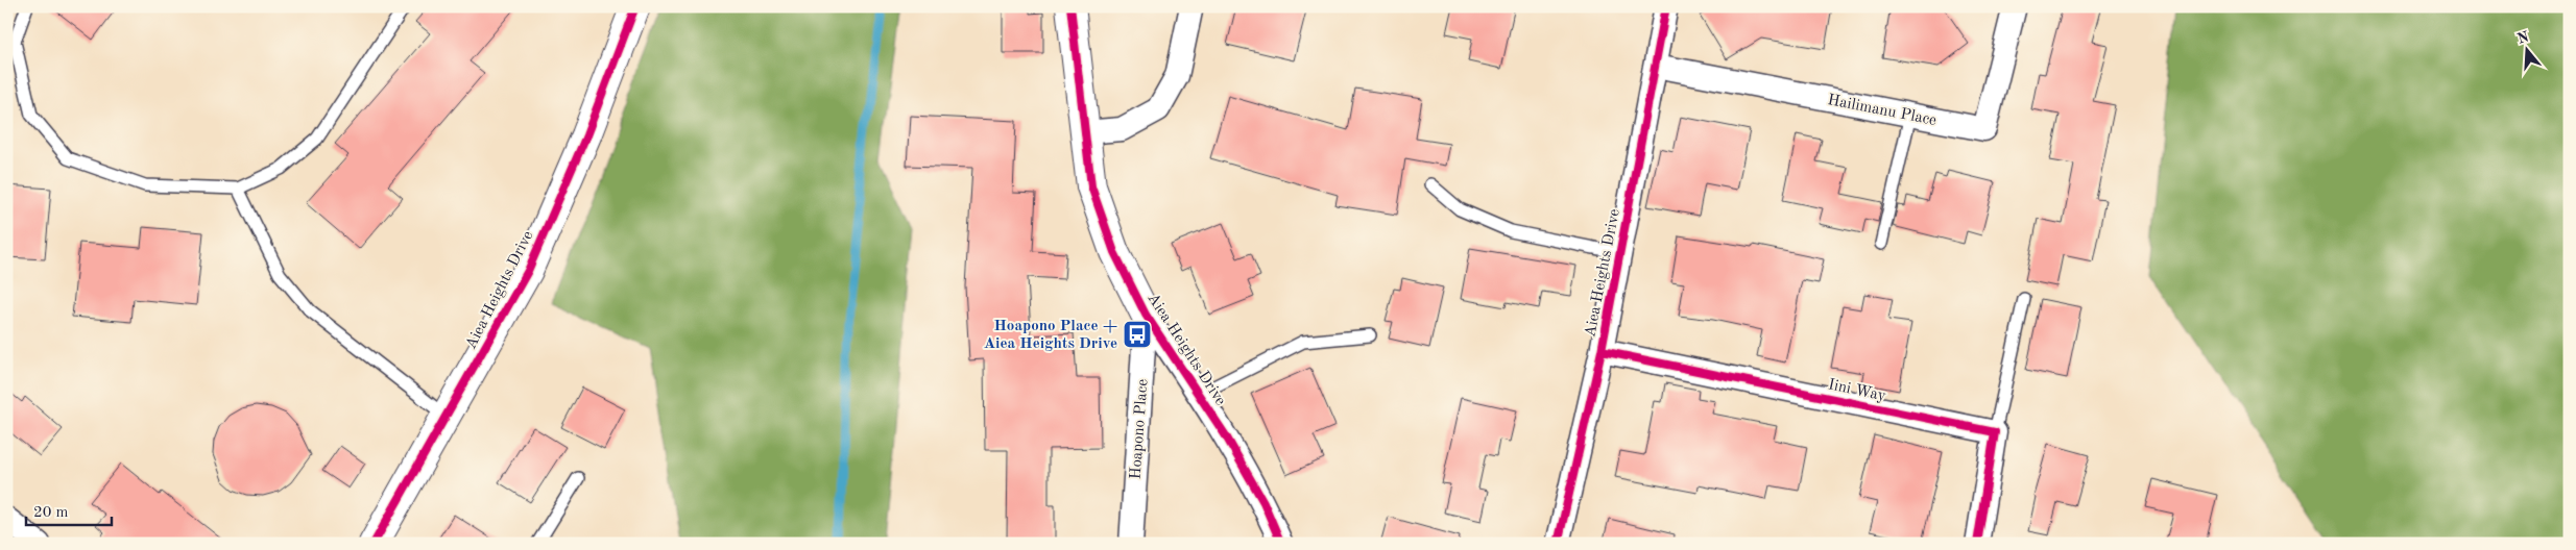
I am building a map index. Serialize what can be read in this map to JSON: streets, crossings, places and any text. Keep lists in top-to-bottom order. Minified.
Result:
{"streets":{"street":["Hailimanu Place","Aiea Heights Drive","Iini Way","Hoapono Place"]},"crossings":[["Hailimanu Place","Aiea Heights Drive"],["Aiea Heights Drive","Iini Way"],["Aiea Heights Drive","Hoapono Place"]],"places":{"bus stop":["Hoapono Place + Aiea Heights Drive"]},"scale_bar":"20 m","north":"top"}
